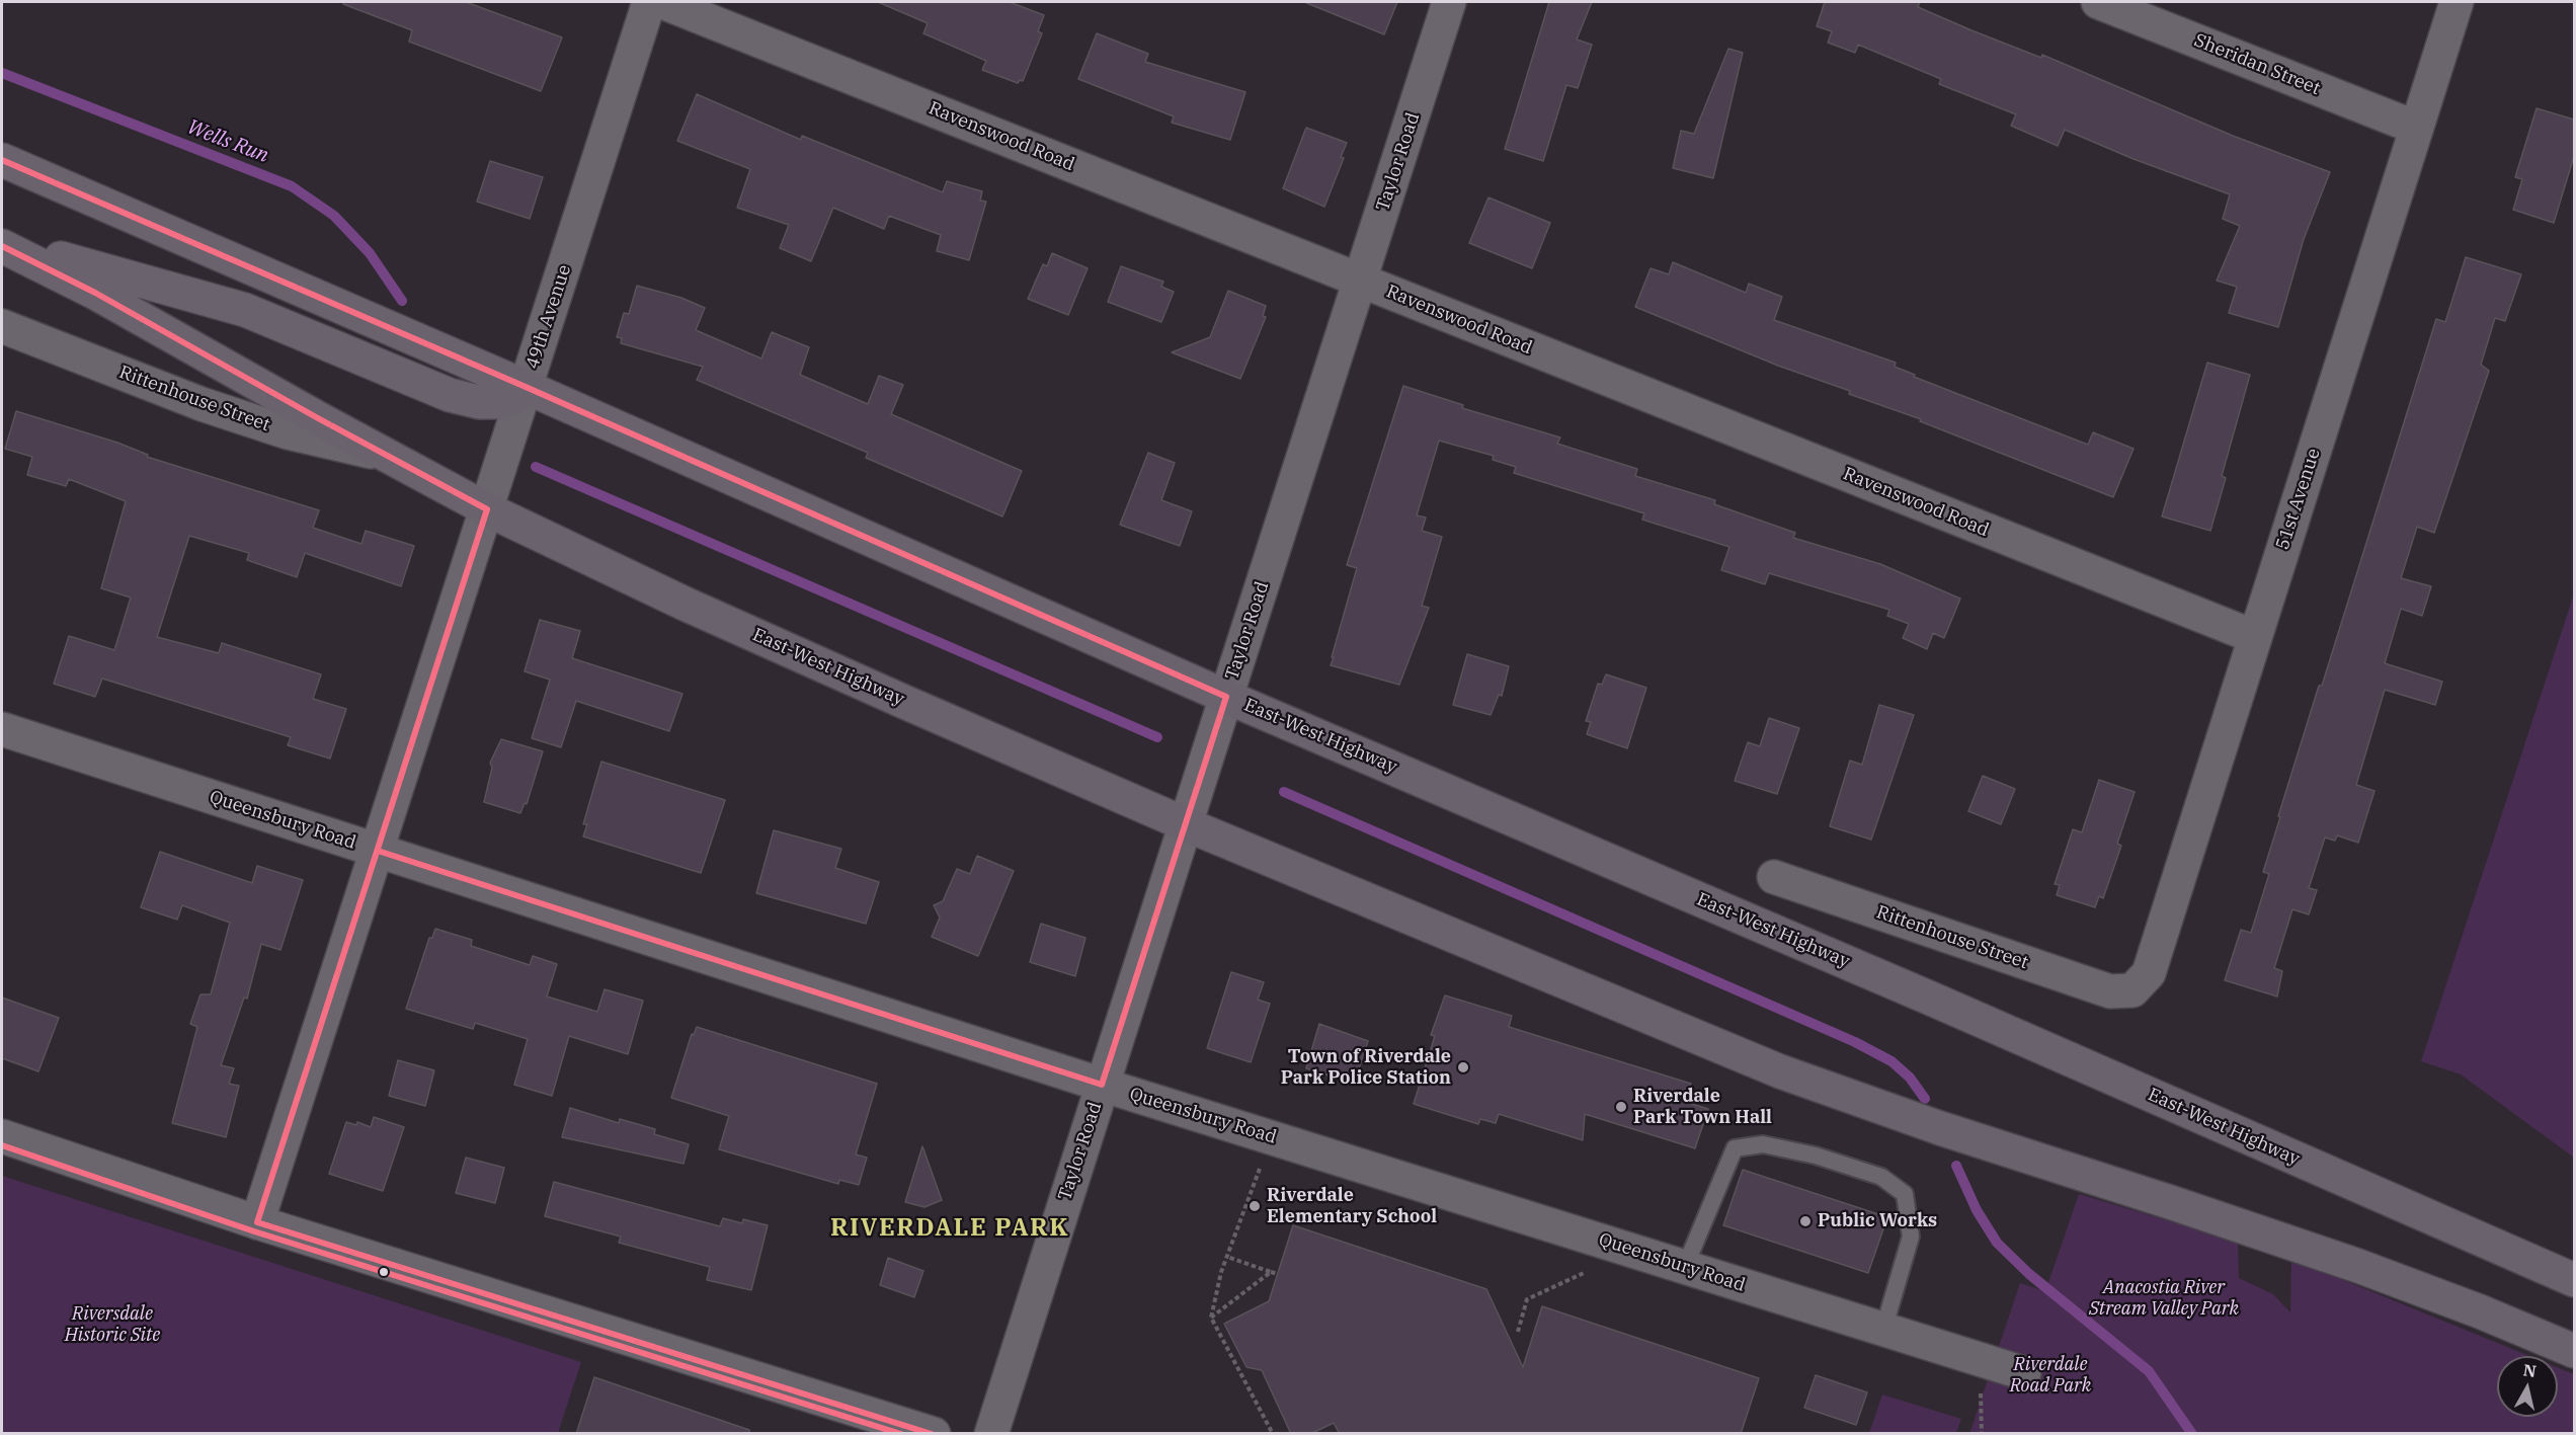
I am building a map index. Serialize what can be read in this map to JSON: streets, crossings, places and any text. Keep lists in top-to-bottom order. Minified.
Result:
{"streets":{"main road":["East-West Highway"],"street":["Sheridan Street","Ravenswood Road","Taylor Road","49th Avenue","Rittenhouse Street","51st Avenue","Queensbury Road"]},"crossings":[["Sheridan Street","51st Avenue"],["Ravenswood Road","Taylor Road"],["Ravenswood Road","51st Avenue"],["Taylor Road","East-West Highway"],["Taylor Road","Queensbury Road"],["49th Avenue","East-West Highway"],["49th Avenue","Queensbury Road"],["Rittenhouse Street","51st Avenue"],["Rittenhouse Street","East-West Highway"]],"districts":["RIVERDALE PARK"],"water":["Wells Run"],"parks":["Anacostia River Stream Valley Park","Riversdale Historic Site","Riverdale Road Park"],"places":["Town of Riverdale Park Police Station","Riverdale Park Town Hall","Riverdale Elementary School","Public Works"],"north":"top"}
